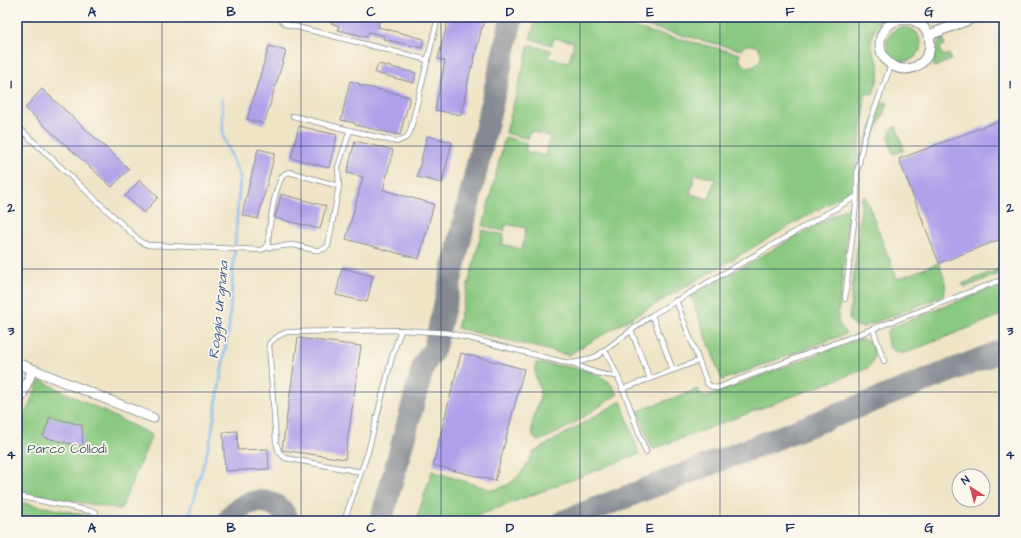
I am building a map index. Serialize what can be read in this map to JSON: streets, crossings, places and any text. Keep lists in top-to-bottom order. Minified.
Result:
{"water":["Roggia Urgnana"],"parks":["Parco Collodi"],"north":"top left","grid":{"columns":["A","B","C","D","E","F","G"],"rows":["1","2","3","4"]}}
